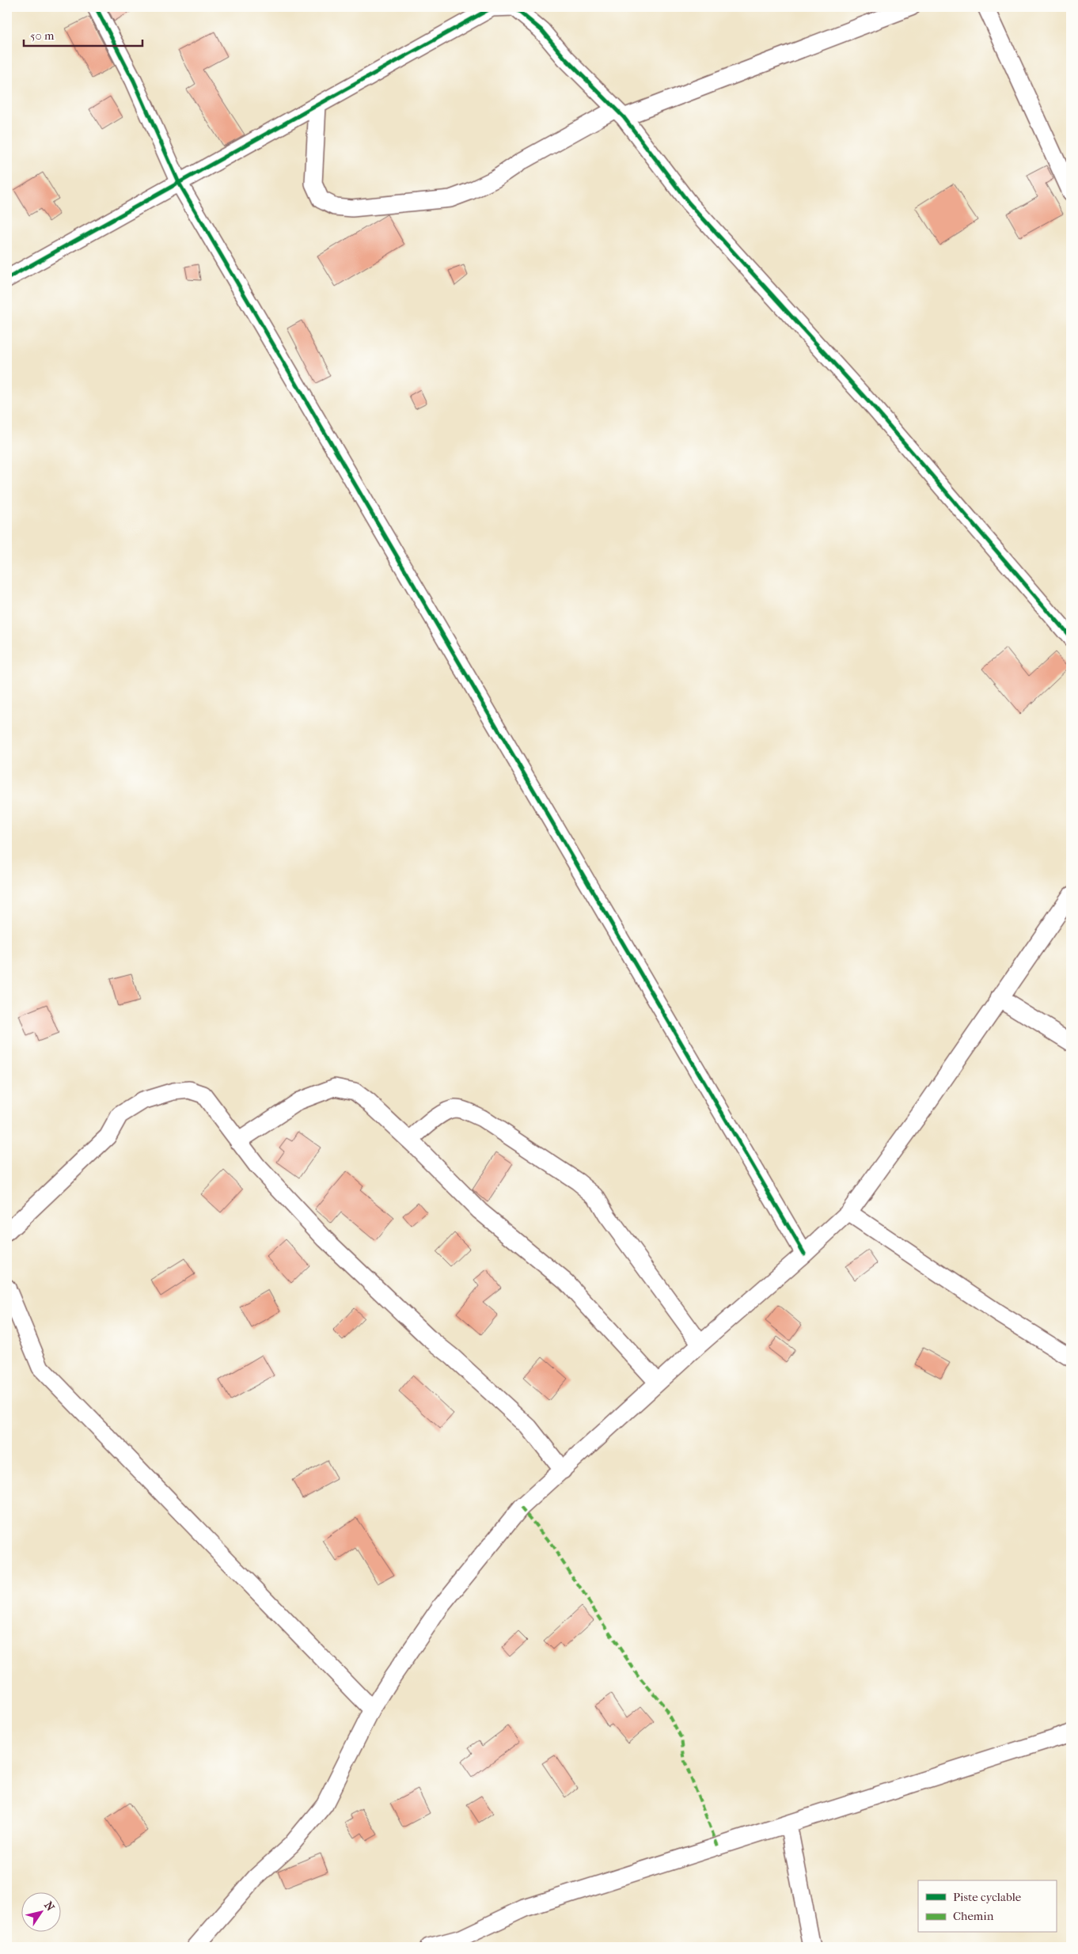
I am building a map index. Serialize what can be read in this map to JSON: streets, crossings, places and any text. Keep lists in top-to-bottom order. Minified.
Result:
{"legend":["Piste cyclable","Chemin"],"scale_bar":"50 m","north":"top right"}
